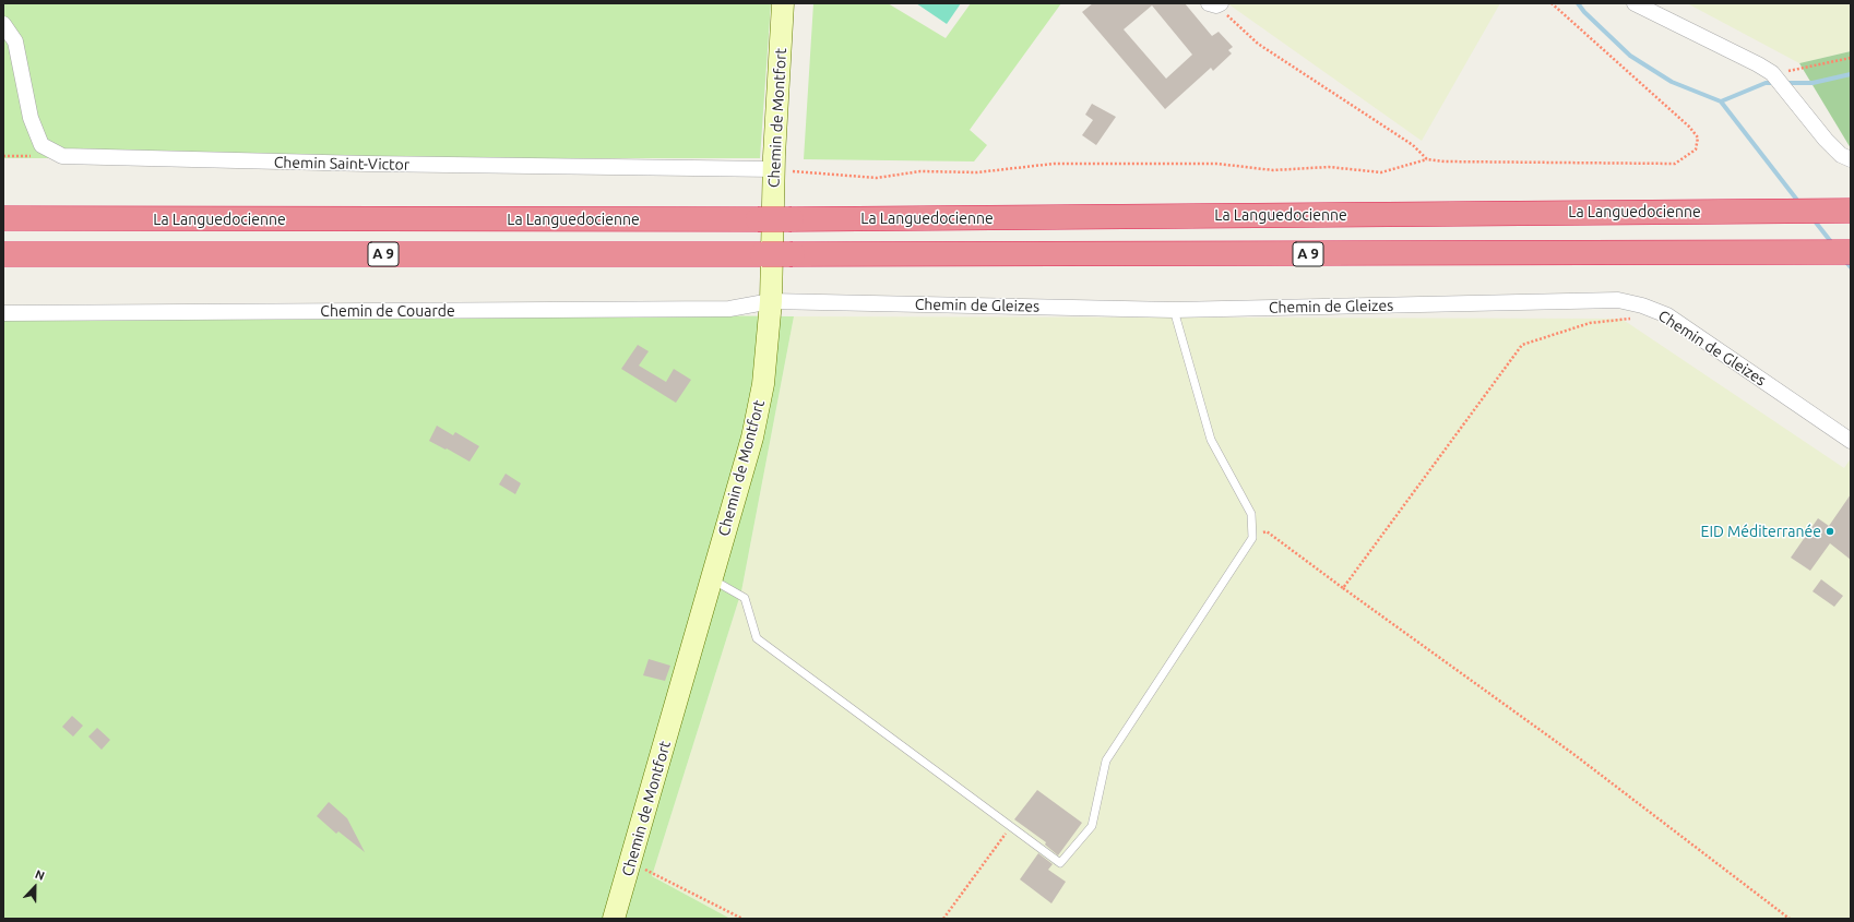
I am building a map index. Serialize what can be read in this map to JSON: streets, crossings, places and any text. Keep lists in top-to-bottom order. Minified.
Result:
{"streets":{"highway":["La Languedocienne","A 9"],"street":["Chemin de Montfort","Chemin Saint-Victor","Chemin de Gleizes","Chemin de Couarde"]},"crossings":[["Chemin de Montfort","Chemin Saint-Victor"],["Chemin de Montfort","Chemin de Gleizes"],["Chemin de Montfort","Chemin de Couarde"],["Chemin de Gleizes","Chemin de Couarde"]],"places":["EID Méditerranée"],"north":"top"}
